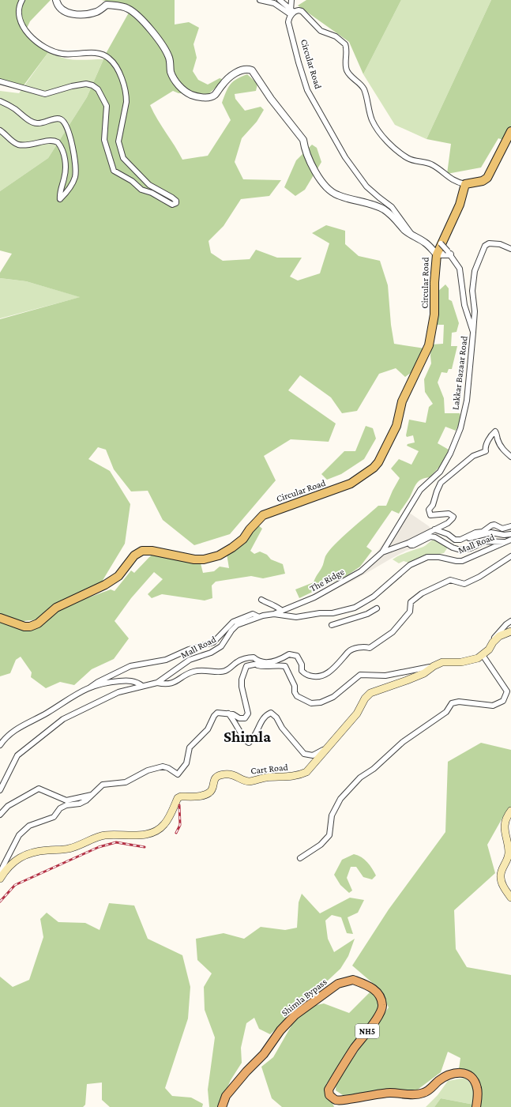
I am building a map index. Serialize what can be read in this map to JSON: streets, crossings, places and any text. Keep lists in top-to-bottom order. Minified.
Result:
{"streets":{"highway":["Shimla Bypass","NH5"],"main road":["Circular Road","Cart Road"],"street":["Lakkar Bazaar Road","Mall Road","The Ridge"]},"crossings":[["Lakkar Bazaar Road","The Ridge"],["Mall Road","The Ridge"]],"districts":["Shimla"]}
